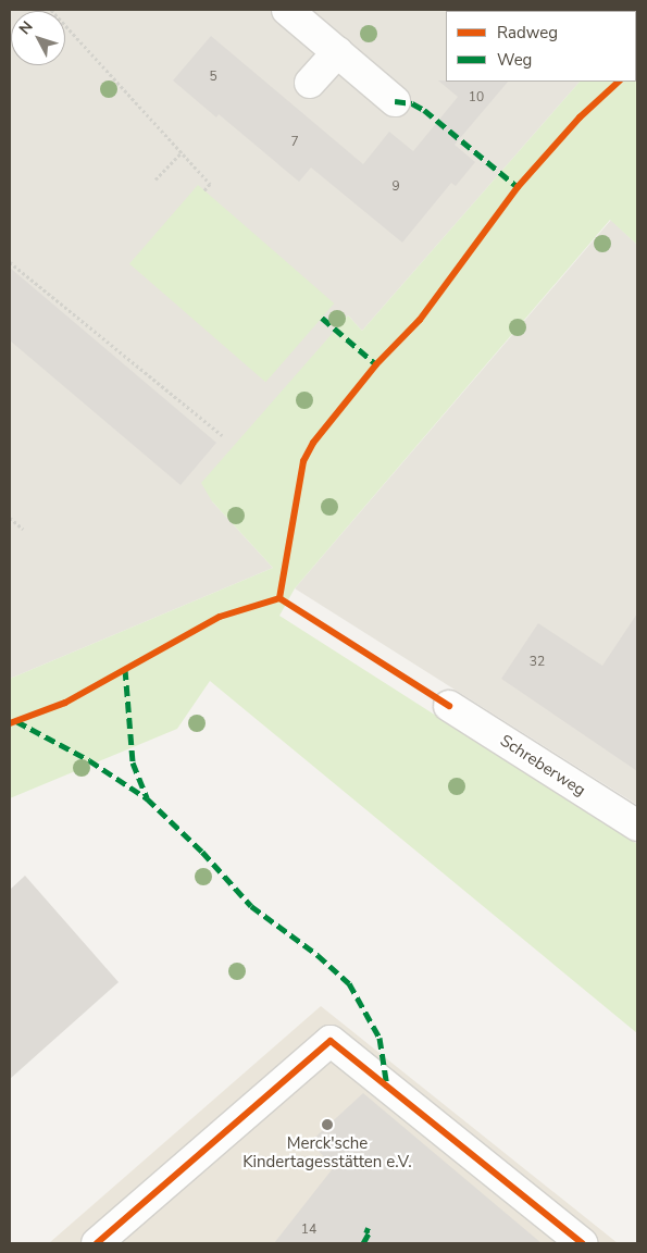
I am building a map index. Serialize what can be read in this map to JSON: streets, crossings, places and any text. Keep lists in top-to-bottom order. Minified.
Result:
{"streets":{"street":["Schreberweg"]},"places":["Merck'sche Kindertagesstätten e.V."],"house_numbers":["5","10","7","9","32","14"],"legend":["Radweg","Weg"],"north":"top left"}
